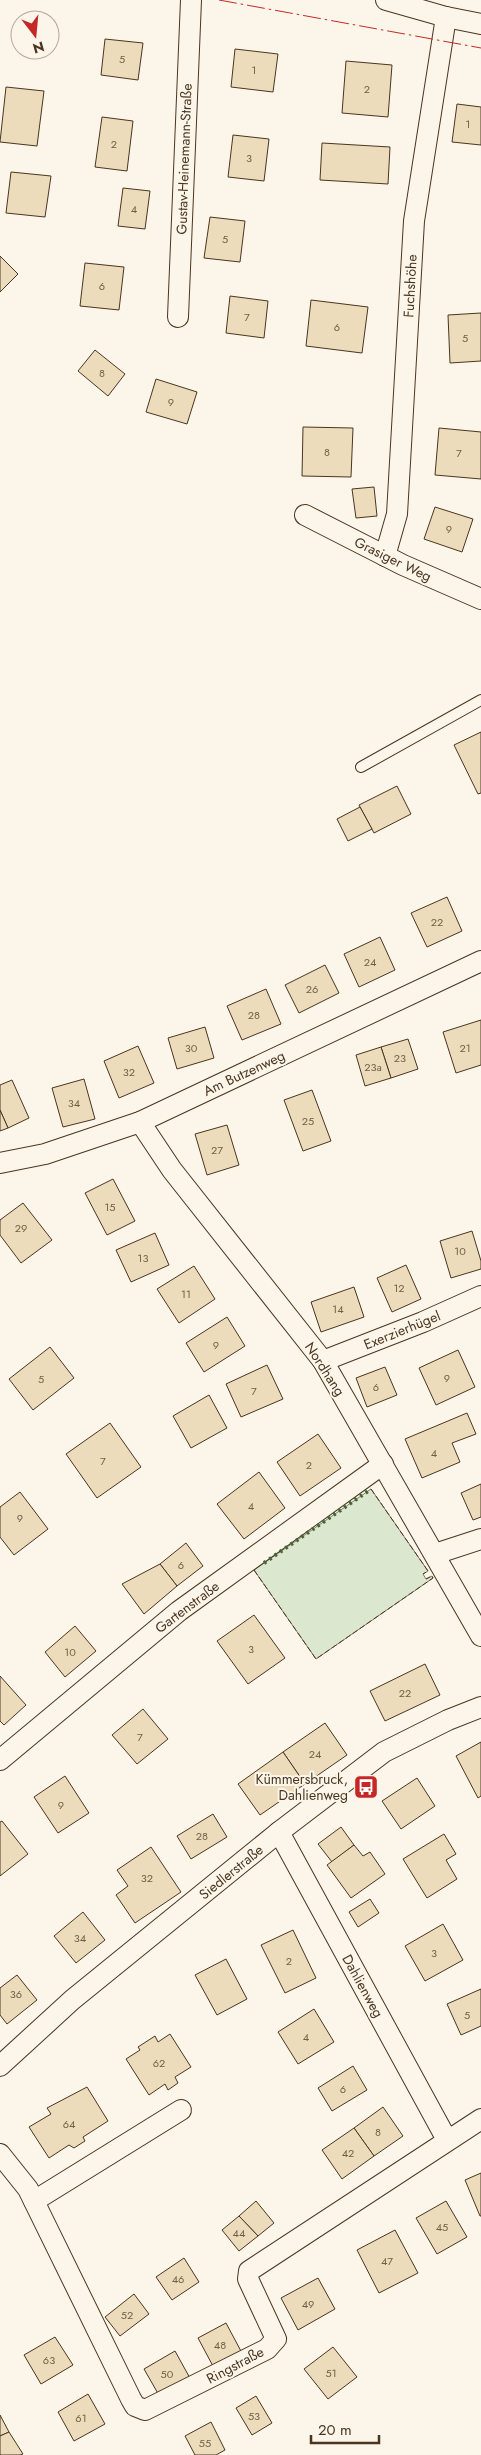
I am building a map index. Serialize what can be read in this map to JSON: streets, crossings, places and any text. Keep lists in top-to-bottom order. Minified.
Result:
{"streets":{"street":["Gustav-Heinemann-Straße","Fuchshöhe","Grasiger Weg","Am Butzenweg","Exerzierhügel","Nordhang","Gartenstraße","Siedlerstraße","Dahlienweg","Ringstraße"]},"crossings":[["Fuchshöhe","Grasiger Weg"],["Am Butzenweg","Nordhang"],["Exerzierhügel","Nordhang"],["Nordhang","Gartenstraße"],["Siedlerstraße","Dahlienweg"],["Dahlienweg","Ringstraße"]],"places":{"bus stop":["Kümmersbruck, Dahlienweg"]},"house_numbers":["5","1","2","1","2","3","4","5","6","7","6","5","8","9","8","7","9","22","24","26","28","30","21","23","23a","32","34","25","27","15","29","10","13","12","11","14","9","9","5","6","7","4","7","2","4","9","6","3","10","22","7","24","9","28","32","34","3","2","36","5","4","62","6","64","8","42","45","44","47","46","49","52","48","63","51","50","53","61","55"],"scale_bar":"20 m","north":"bottom"}
